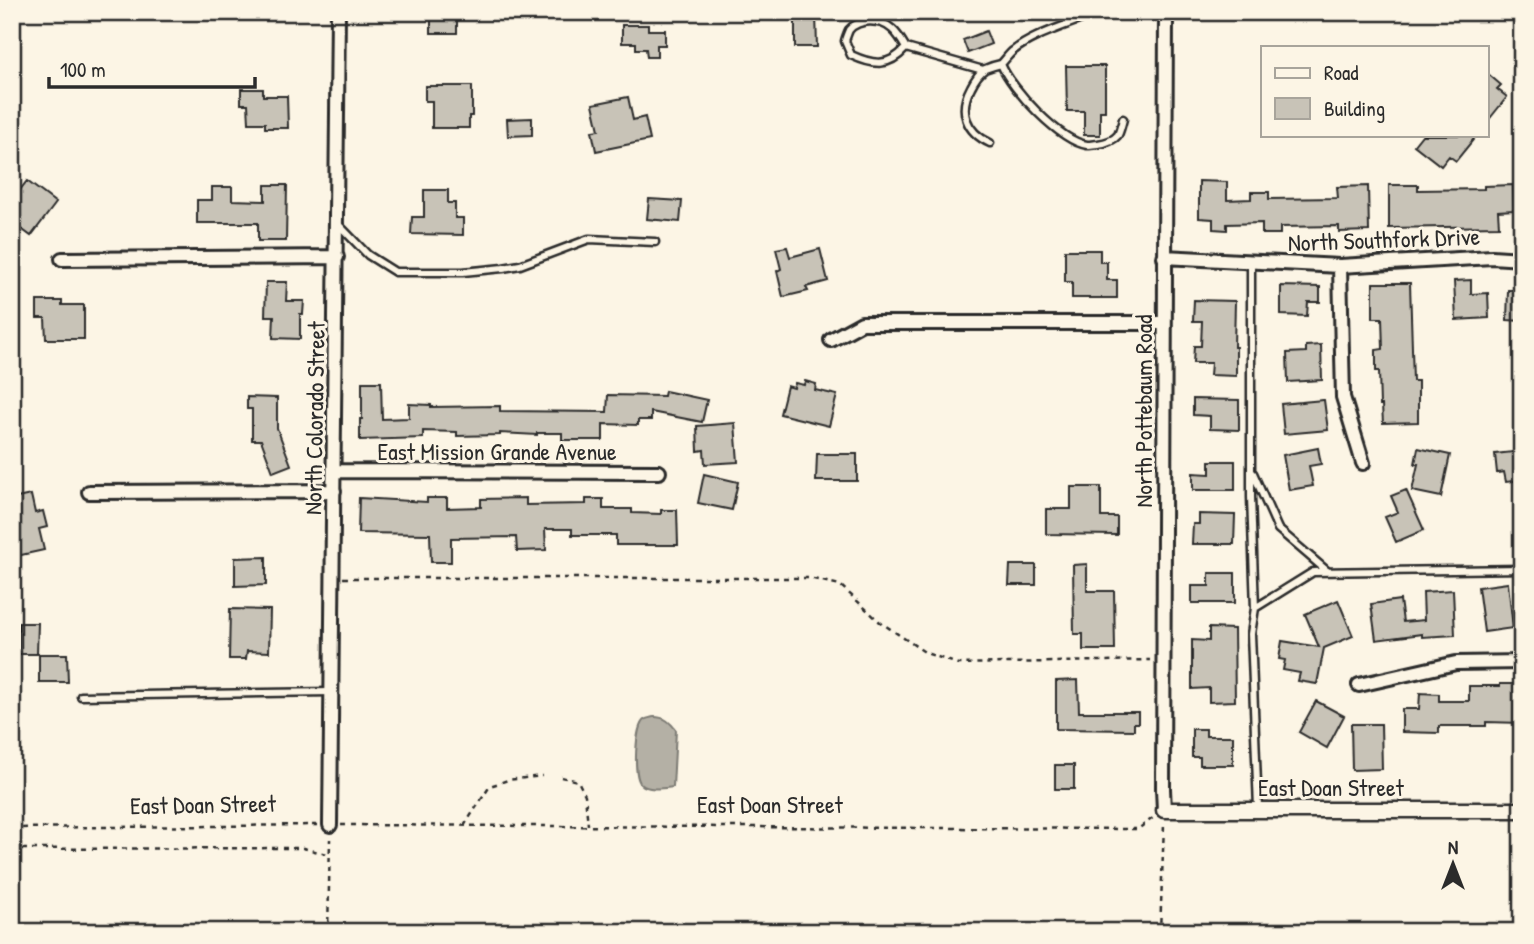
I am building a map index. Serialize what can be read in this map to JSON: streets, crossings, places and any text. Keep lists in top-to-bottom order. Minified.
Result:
{"streets":{"street":["North Southfork Drive","North Pottebaum Road","North Colorado Street","East Mission Grande Avenue","East Doan Street"]},"crossings":[["North Southfork Drive","North Pottebaum Road"],["North Pottebaum Road","East Doan Street"],["North Colorado Street","East Mission Grande Avenue"],["North Colorado Street","East Doan Street"]],"legend":["Road","Building"],"scale_bar":"100 m","north":"top"}
